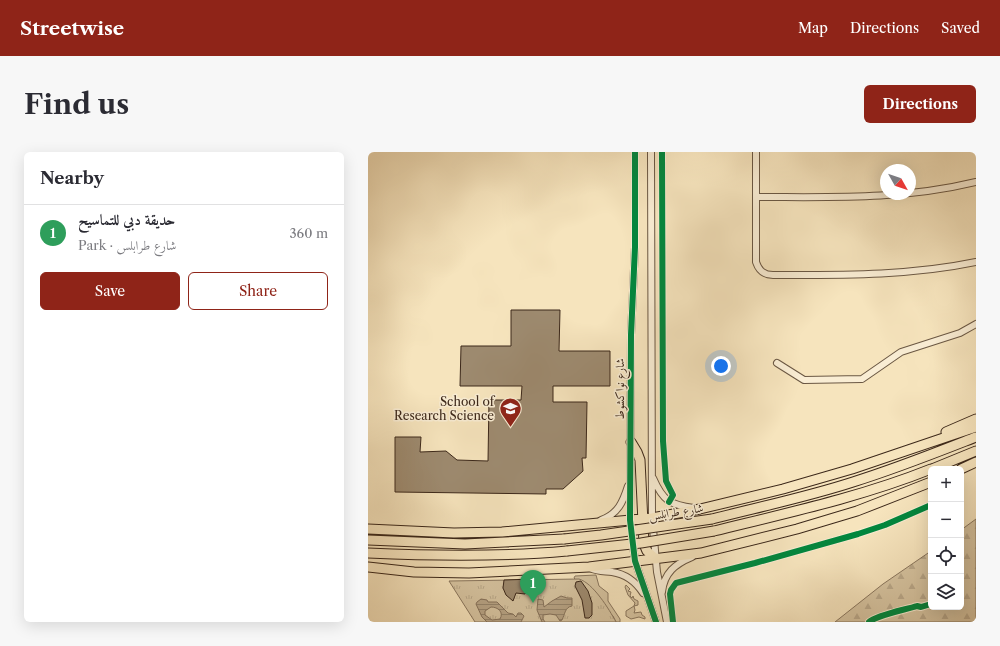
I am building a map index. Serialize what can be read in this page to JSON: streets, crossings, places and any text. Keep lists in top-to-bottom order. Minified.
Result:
{"streets":{"highway":["شارع طرابلس"],"street":["شارع نواكشوط"]},"places":{"school or university":["School of Research Science"]},"north":"bottom right","page":{"header":"Streetwise","nav":["Map","Directions","Saved"],"buttons":["Directions",["Save","Share"]],"title":"Find us","heading":"Nearby","list":[{"mark":"1","name":"حديقة دبي للتماسيح","note":"Park · شارع طرابلس","value":"360 m"}],"map_buttons":["+","−"],"pins":"1"}}
